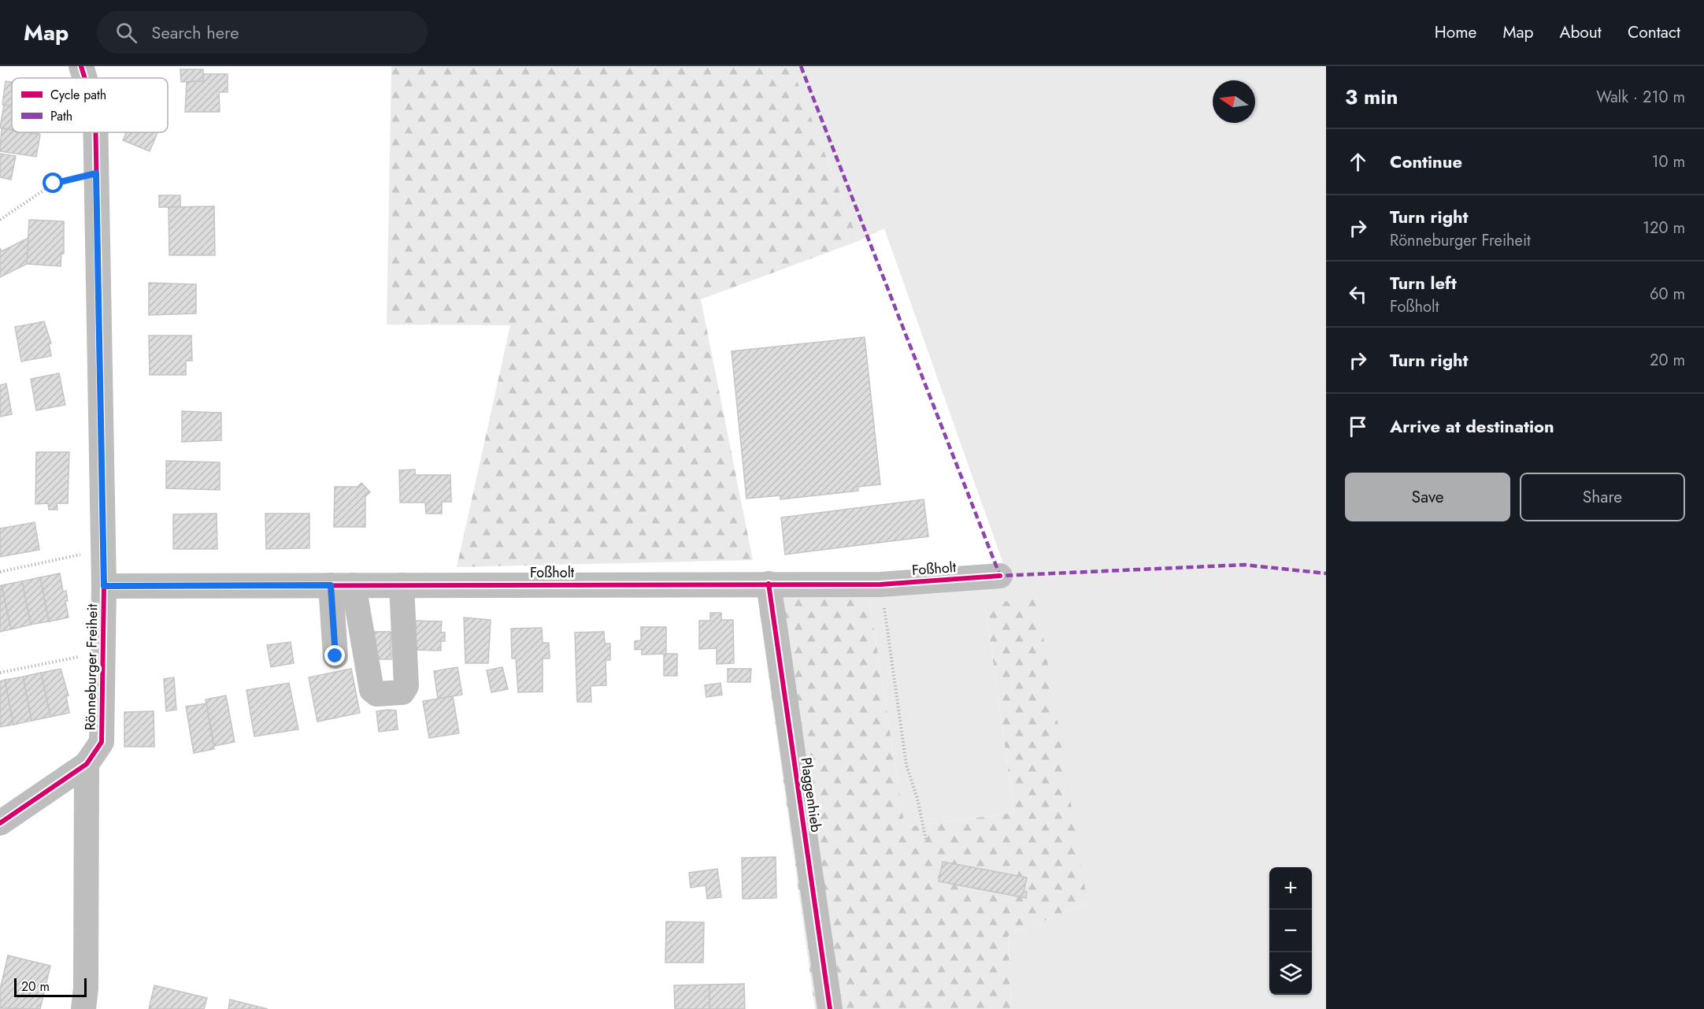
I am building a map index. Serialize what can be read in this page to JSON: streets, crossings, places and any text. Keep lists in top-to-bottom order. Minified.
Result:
{"streets":{"street":["Foßholt","Rönneburger Freiheit","Plaggenhieb"]},"crossings":[["Foßholt","Rönneburger Freiheit"],["Foßholt","Plaggenhieb"]],"legend":["Cycle path","Path"],"scale_bar":"20 m","north":"left","page":{"header":"Map","search":"Search here","nav":["Home","Map","About","Contact"],"heading":["3 min","Walk · 210 m"],"list":[["Continue","10 m"],["Turn right","Rönneburger Freiheit","120 m"],["Turn left","Foßholt","60 m"],["Turn right","20 m"],"Arrive at destination"],"buttons":["Save","Share"],"map_buttons":["+","−"],"scale":"20 m"}}
